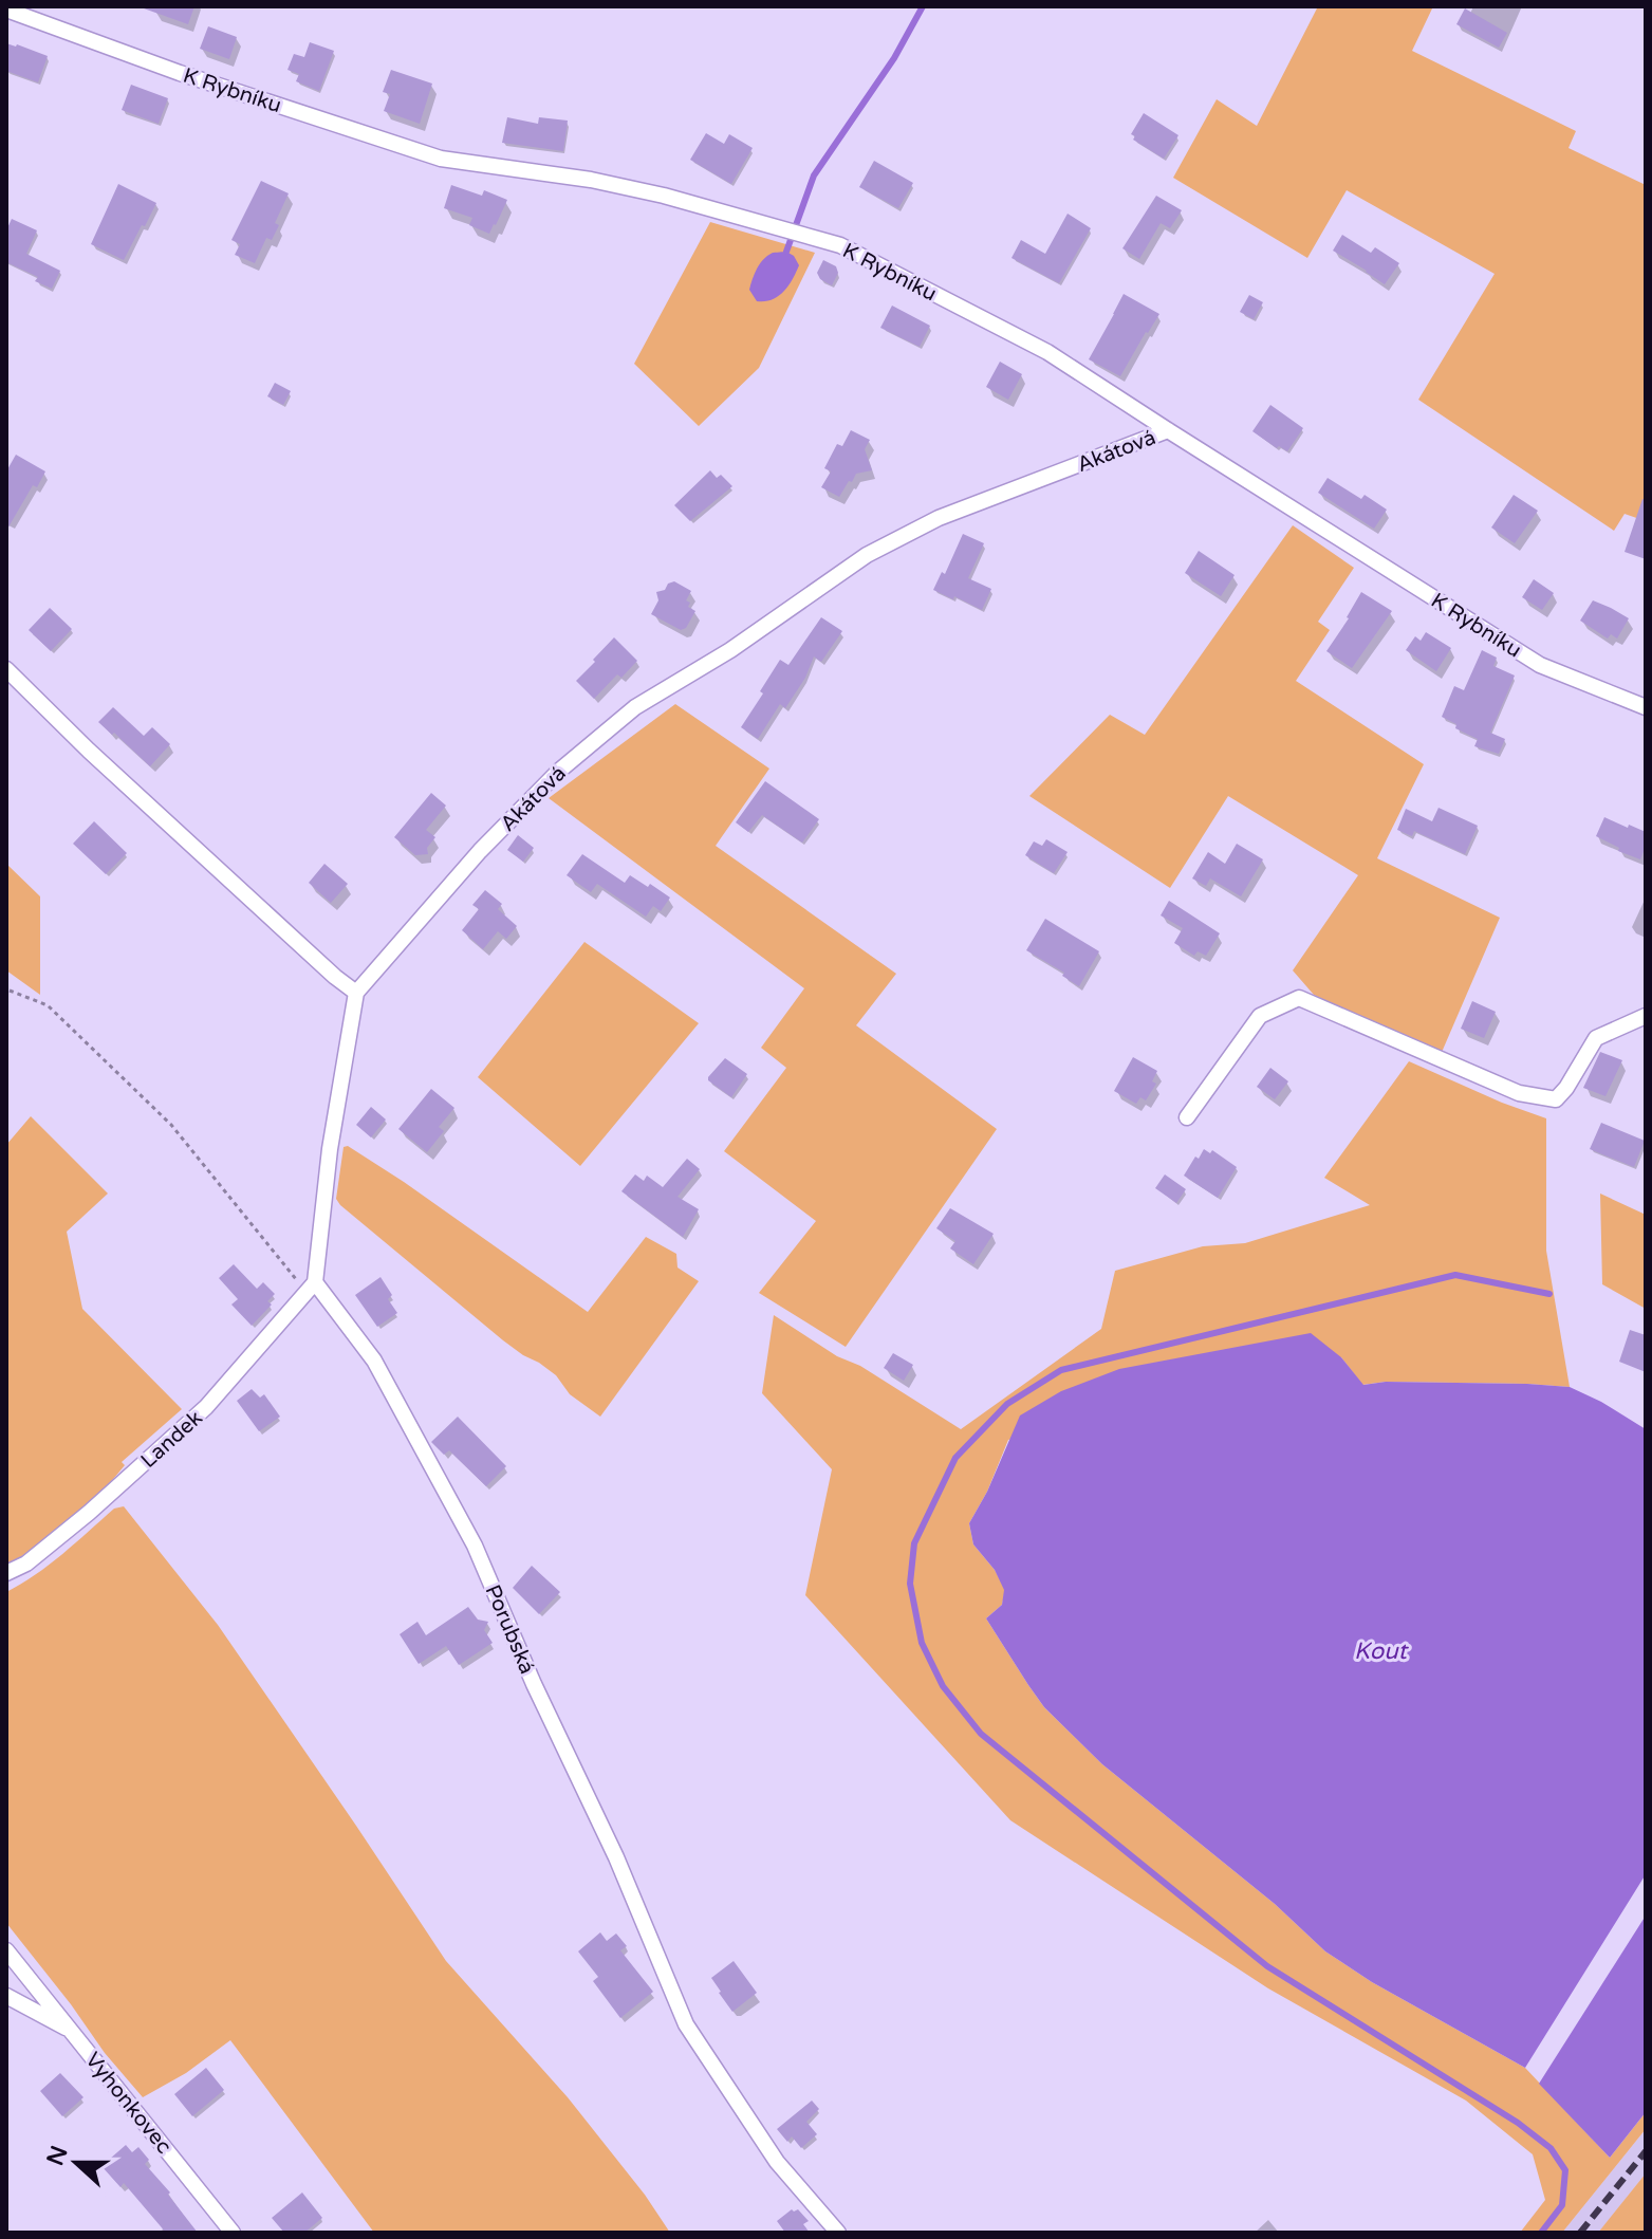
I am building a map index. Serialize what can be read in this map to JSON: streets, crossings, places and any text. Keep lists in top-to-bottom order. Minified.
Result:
{"streets":{"street":["K Rybníku","Akátová","Landek","Porubská","Vyhonkovec"]},"crossings":[["K Rybníku","Akátová"],["Landek","Porubská"]],"water":["Kout"],"north":"left"}
